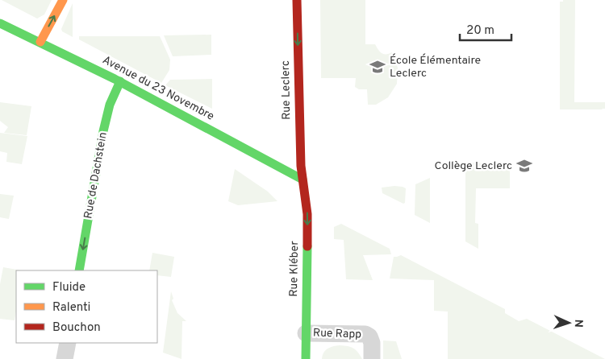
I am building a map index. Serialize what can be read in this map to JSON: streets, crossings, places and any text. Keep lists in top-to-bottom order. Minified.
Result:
{"streets":{"street":["Avenue du 23 Novembre","Rue Leclerc","Rue de Dachstein","Rue Kléber","Rue Rapp"]},"crossings":[["Avenue du 23 Novembre","Rue Leclerc"],["Avenue du 23 Novembre","Rue de Dachstein"],["Avenue du 23 Novembre","Rue Kléber"],["Rue Leclerc","Rue Kléber"],["Rue Kléber","Rue Rapp"]],"one_way":["Rue Leclerc","Rue de Dachstein","Rue Kléber"],"places":{"school or university":["École Élémentaire Leclerc","Collège Leclerc"]},"legend":["Fluide","Ralenti","Bouchon"],"scale_bar":"20 m","north":"right"}
